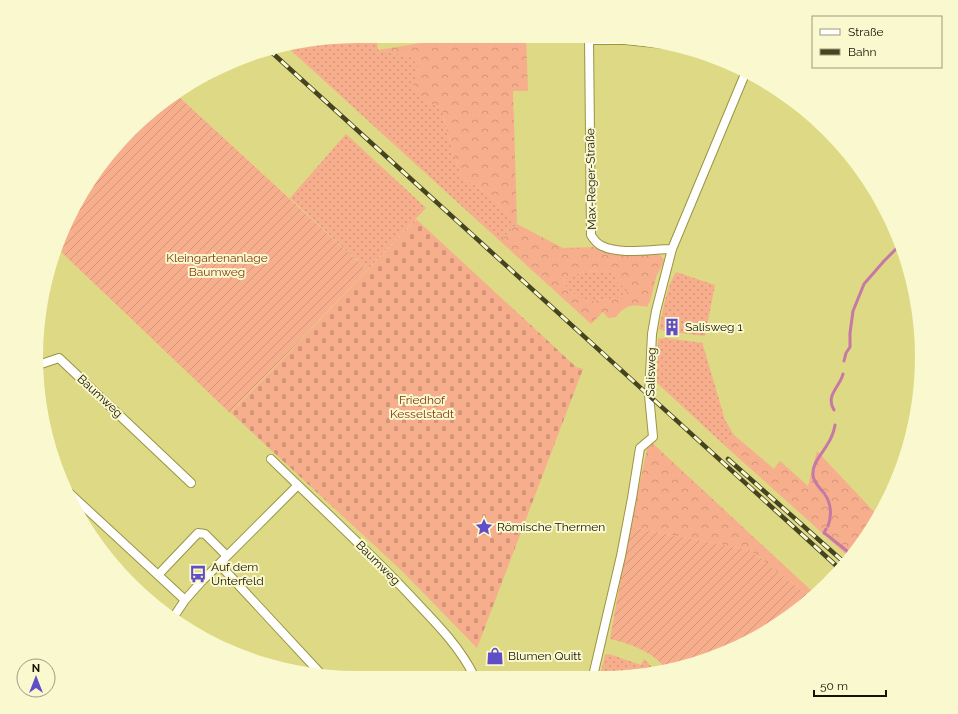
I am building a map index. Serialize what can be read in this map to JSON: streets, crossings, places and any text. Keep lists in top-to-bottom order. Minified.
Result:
{"streets":{"street":["Max-Reger-Straße","Salisweg","Baumweg"]},"crossings":[["Max-Reger-Straße","Salisweg"]],"parks":["Kleingartenanlage Baumweg","Friedhof Kesselstadt"],"places":{"building":["Salisweg 1"],"place":["Römische Thermen"],"bus stop":["Auf dem Unterfeld"],"shop":["Blumen Quitt"]},"legend":["Straße","Bahn"],"scale_bar":"50 m","north":"top"}
